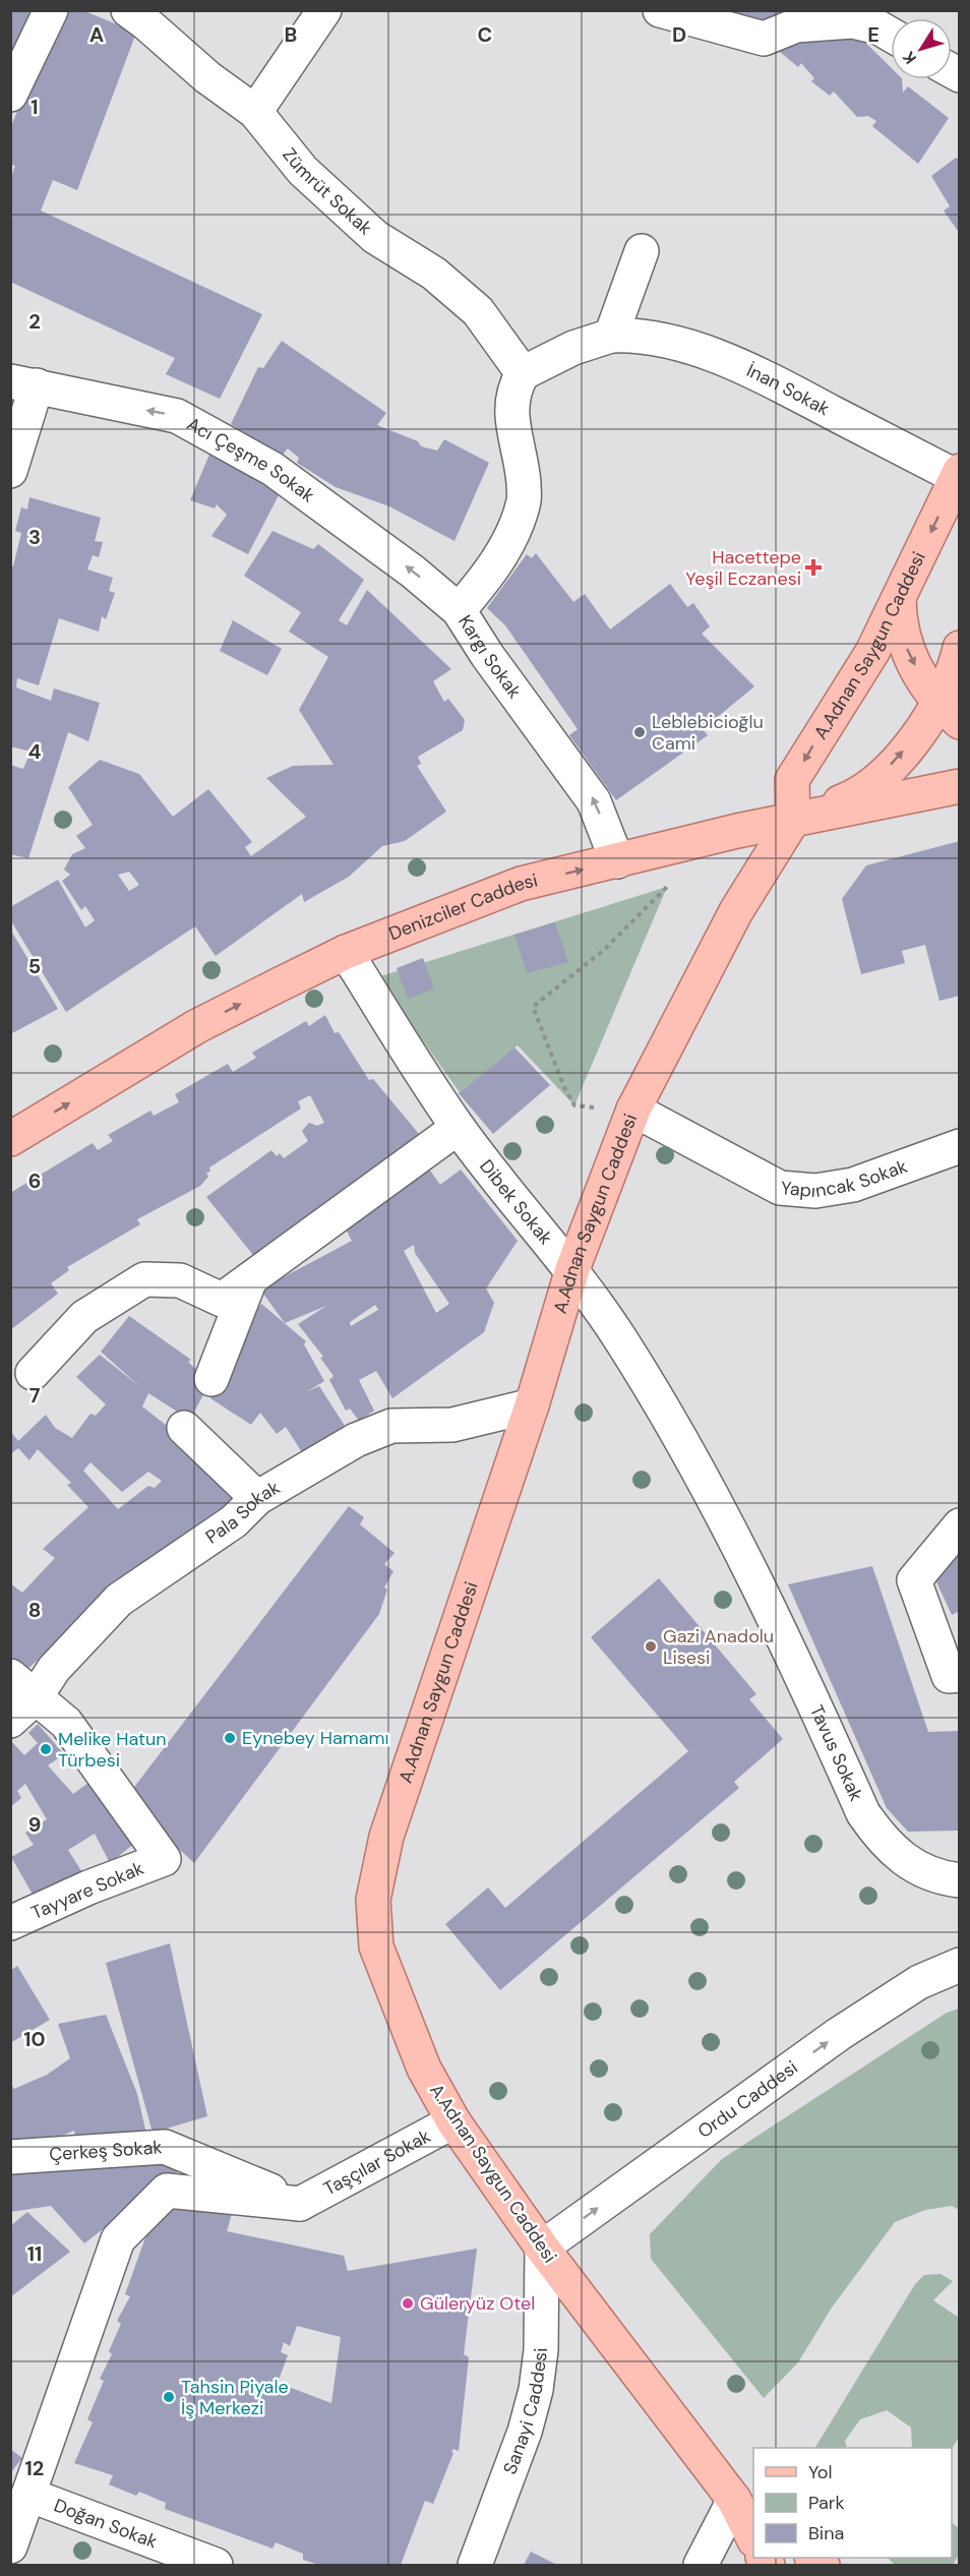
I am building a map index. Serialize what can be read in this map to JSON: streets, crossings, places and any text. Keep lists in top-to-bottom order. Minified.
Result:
{"streets":{"main road":["A.Adnan Saygun Caddesi","Denizciler Caddesi"],"street":["Zümrüt Sokak","İnan Sokak","Acı Çeşme Sokak","Kargı Sokak","Yapıncak Sokak","Dibek Sokak","Pala Sokak","Tavus Sokak","Tayyare Sokak","Ordu Caddesi","Çerkeş Sokak","Taşçılar Sokak","Sanayi Caddesi","Doğan Sokak"]},"crossings":[["Zümrüt Sokak","İnan Sokak"],["Zümrüt Sokak","Kargı Sokak"],["İnan Sokak","A.Adnan Saygun Caddesi"],["İnan Sokak","Kargı Sokak"],["Acı Çeşme Sokak","Kargı Sokak"],["A.Adnan Saygun Caddesi","Denizciler Caddesi"],["A.Adnan Saygun Caddesi","Yapıncak Sokak"],["A.Adnan Saygun Caddesi","Dibek Sokak"],["A.Adnan Saygun Caddesi","Pala Sokak"],["A.Adnan Saygun Caddesi","Ordu Caddesi"],["A.Adnan Saygun Caddesi","Taşçılar Sokak"],["A.Adnan Saygun Caddesi","Sanayi Caddesi"],["Kargı Sokak","Denizciler Caddesi"],["Denizciler Caddesi","Dibek Sokak"],["Dibek Sokak","Tavus Sokak"],["Pala Sokak","Tayyare Sokak"],["Ordu Caddesi","Sanayi Caddesi"],["Çerkeş Sokak","Taşçılar Sokak"]],"one_way":["Acı Çeşme Sokak","Kargı Sokak","Denizciler Caddesi","Ordu Caddesi"],"places":{"health":["Hacettepe Yeşil Eczanesi"],"other":["Leblebicioğlu Cami","Gazi Anadolu Lisesi","Eynebey Hamamı","Melike Hatun Türbesi","Güleryüz Otel","Tahsin Piyale İş Merkezi"]},"legend":["Yol","Park","Bina"],"north":"bottom left","grid":{"columns":["A","B","C","D","E"],"rows":["1","2","3","4","5","6","7","8","9","10","11","12"]}}
